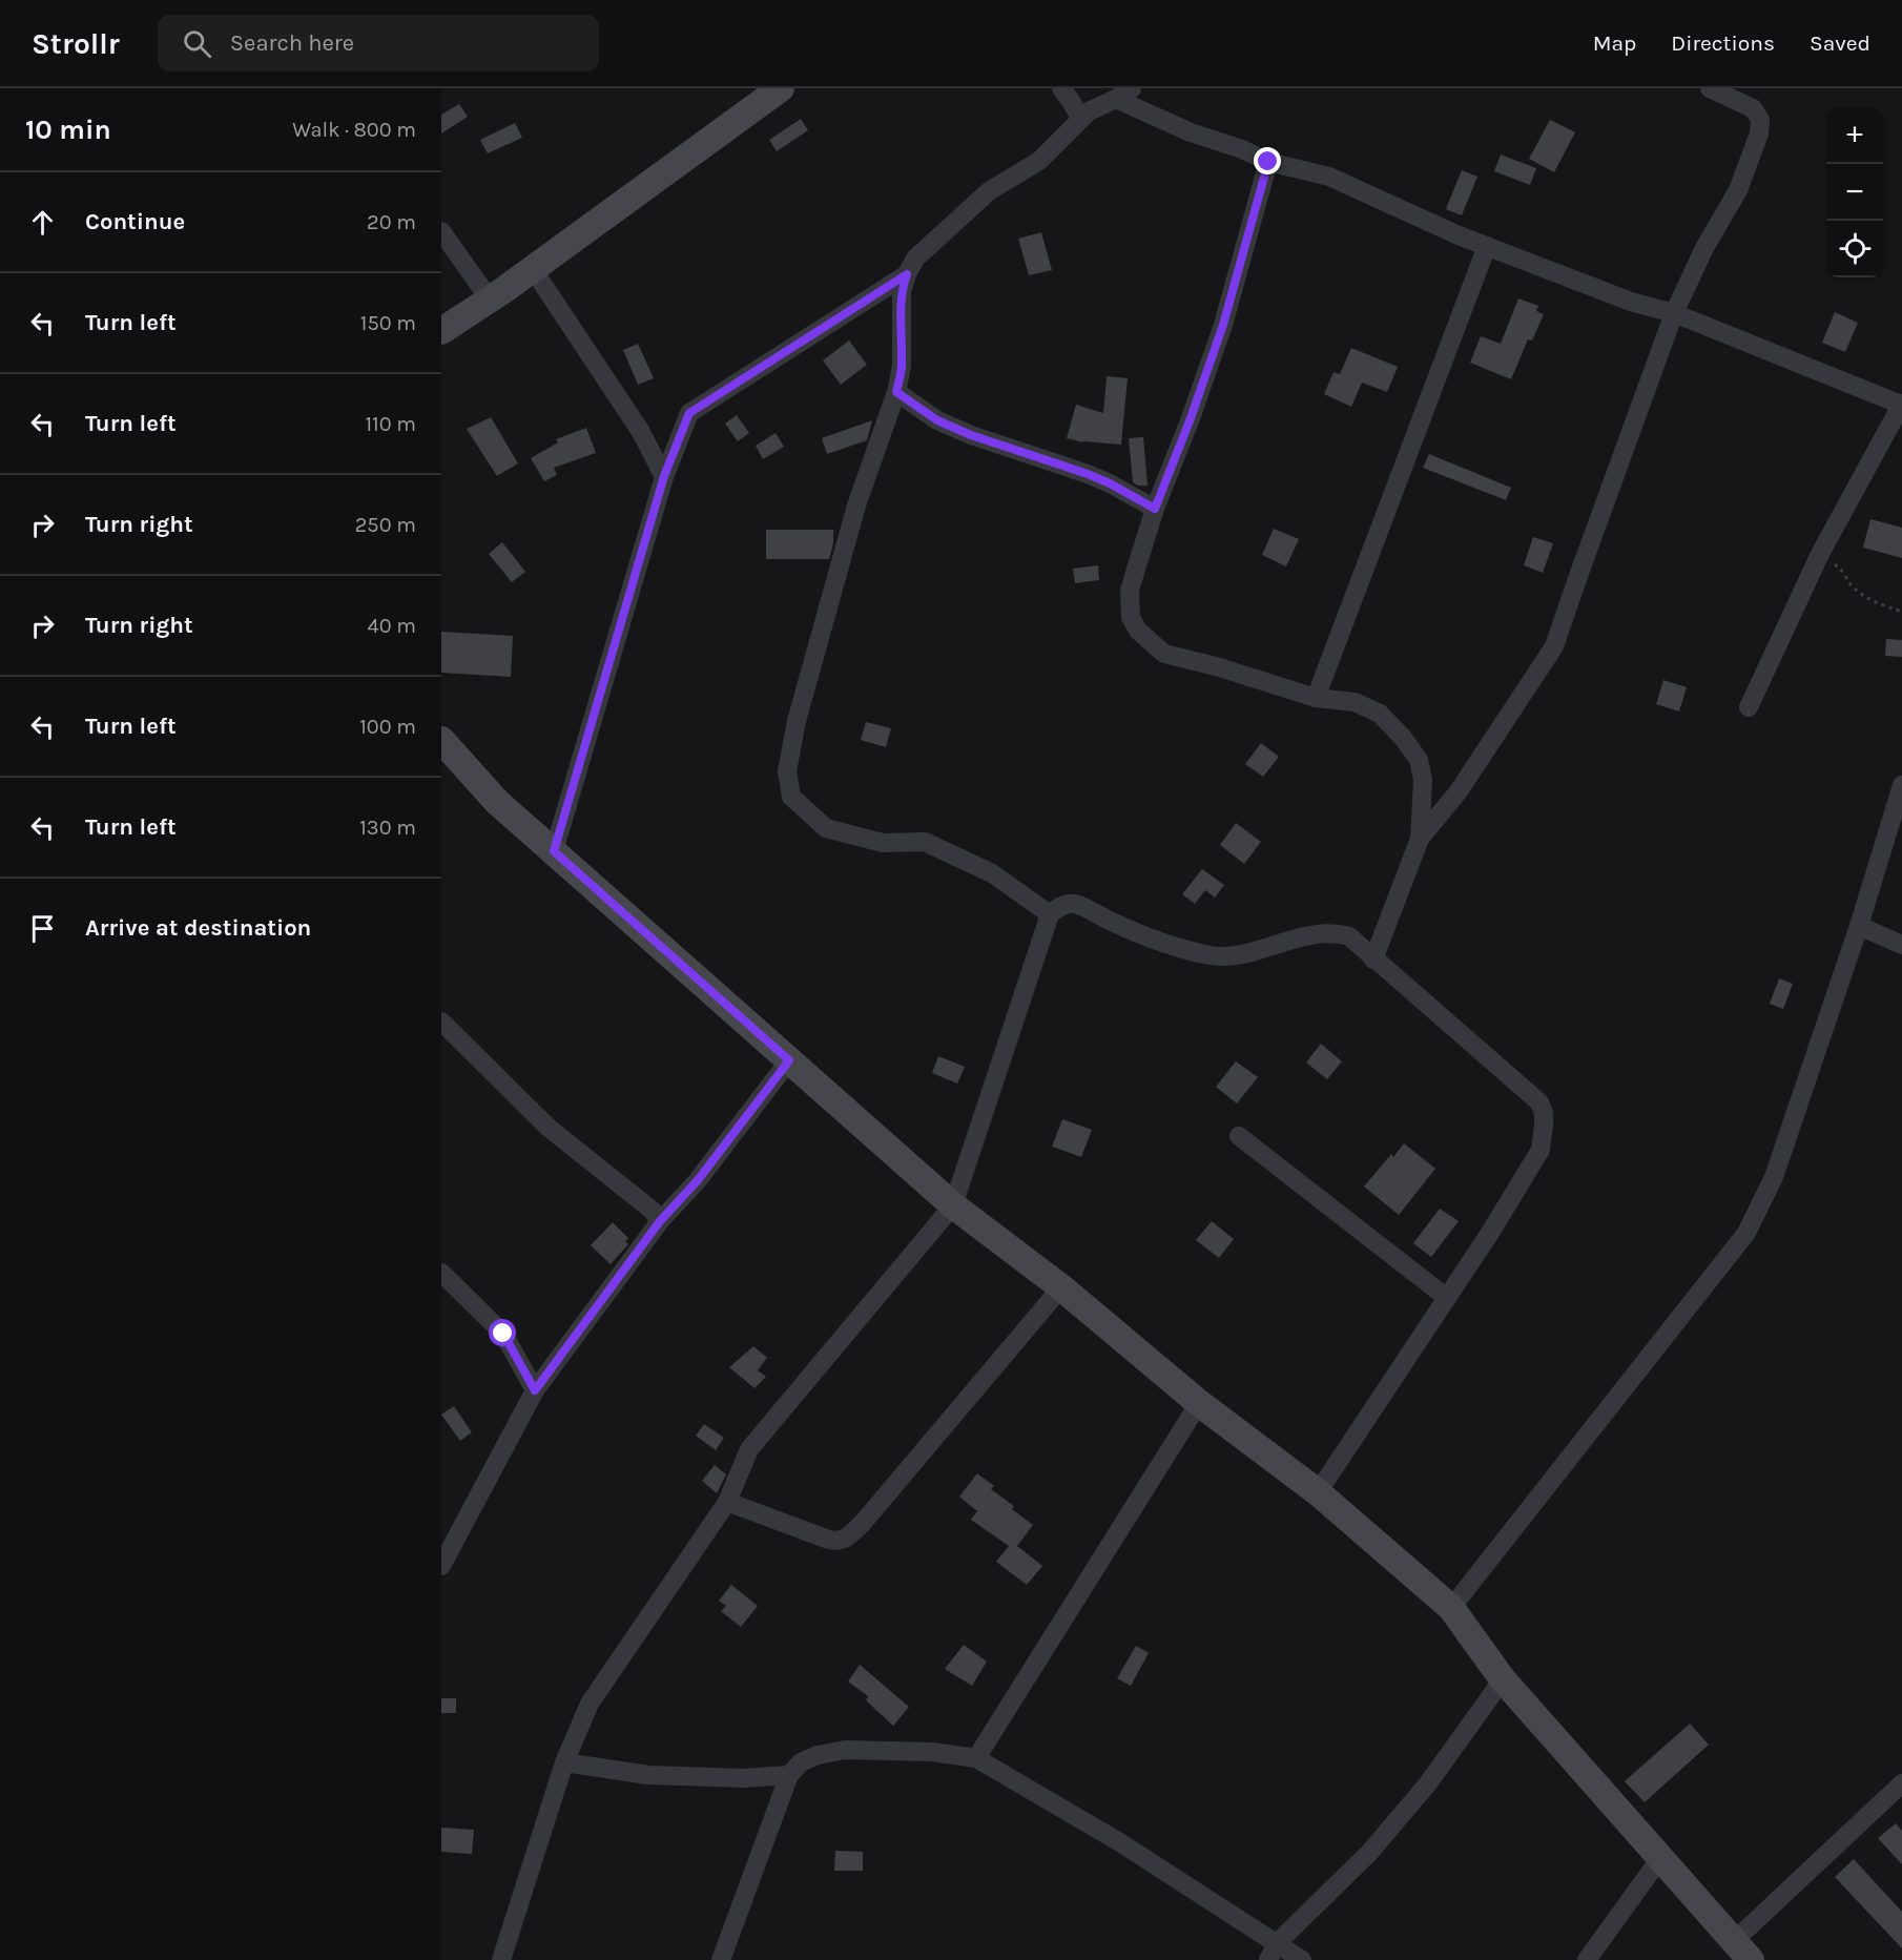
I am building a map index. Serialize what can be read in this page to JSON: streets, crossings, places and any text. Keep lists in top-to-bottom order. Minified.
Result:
{"page":{"header":"Strollr","search":"Search here","nav":["Map","Directions","Saved"],"heading":["10 min","Walk · 800 m"],"map_buttons":["+","−"],"list":[["Continue","20 m"],["Turn left","150 m"],["Turn left","110 m"],["Turn right","250 m"],["Turn right","40 m"],["Turn left","100 m"],["Turn left","130 m"],"Arrive at destination"]}}
